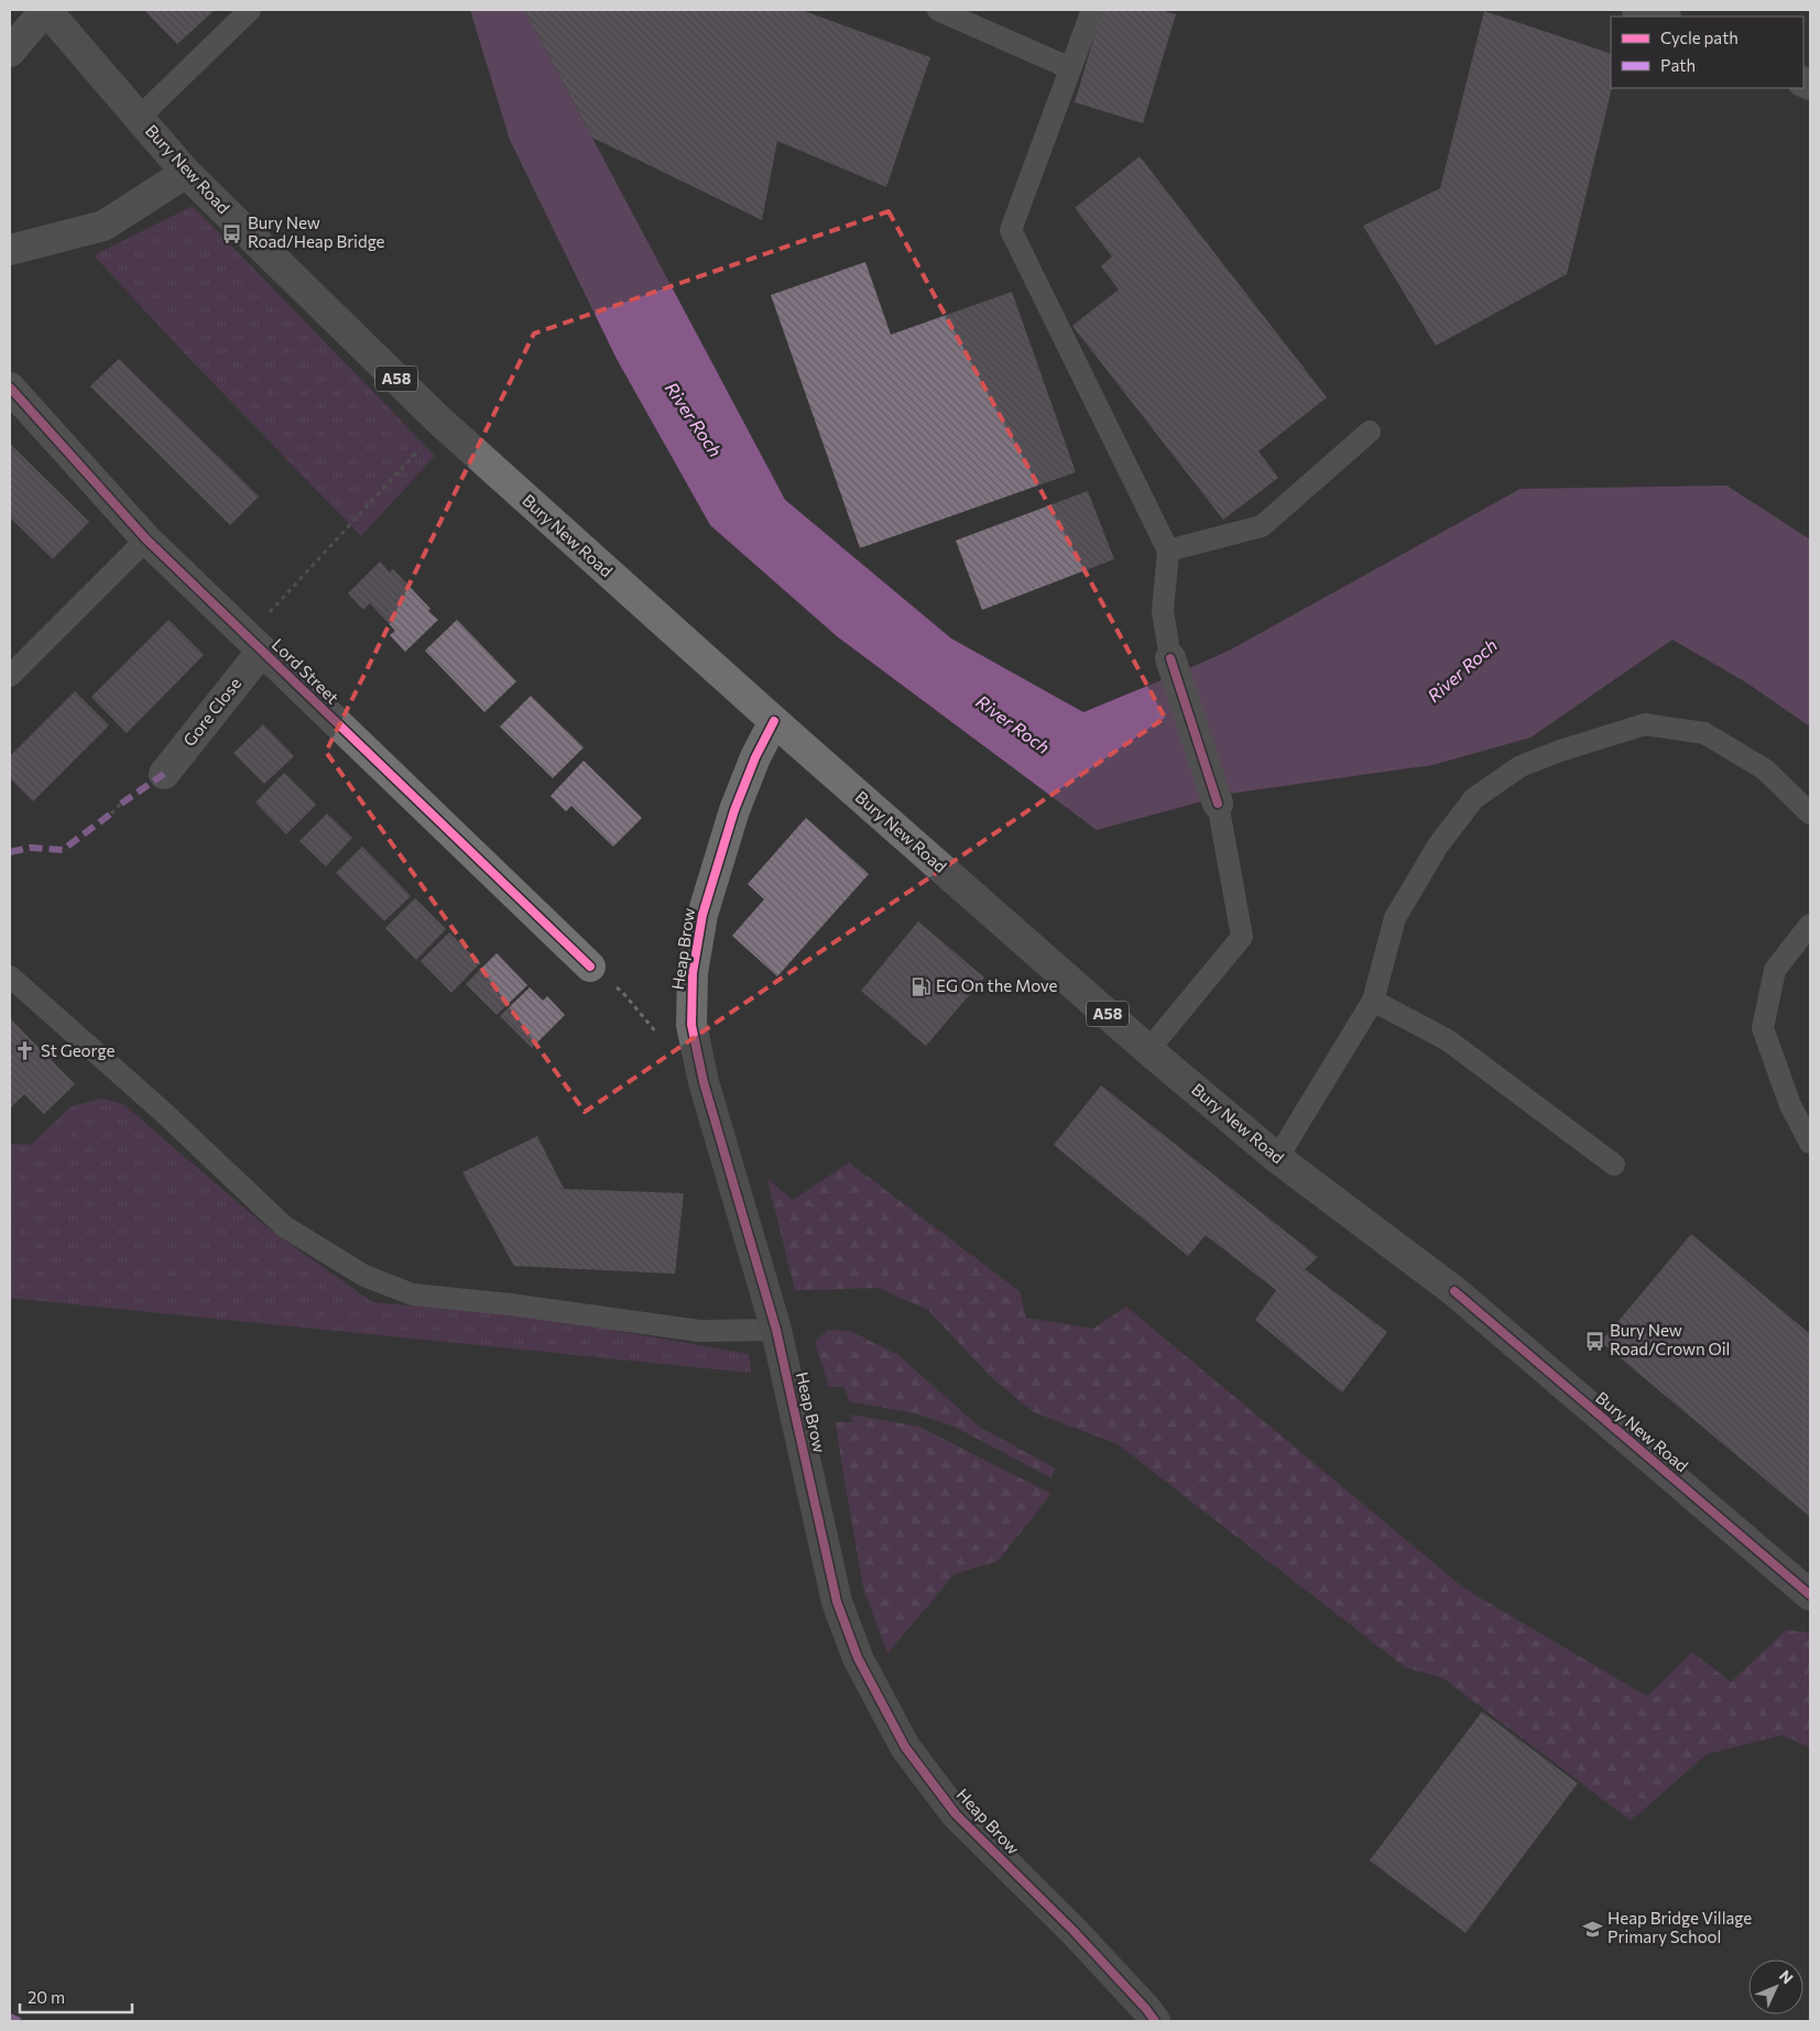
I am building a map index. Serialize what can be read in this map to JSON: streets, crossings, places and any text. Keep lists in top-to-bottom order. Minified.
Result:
{"streets":{"highway":["Bury New Road","A58"],"street":["Lord Street","Gore Close","Heap Brow"]},"crossings":[["Bury New Road","Heap Brow"],["Lord Street","Gore Close"]],"water":["River Roch"],"places":{"bus stop":["Bury New Road/Heap Bridge","Bury New Road/Crown Oil"],"fuel station":["EG On the Move"],"church":["St George"],"school or university":["Heap Bridge Village Primary School"]},"legend":["Cycle path","Path"],"scale_bar":"20 m","north":"top right"}
